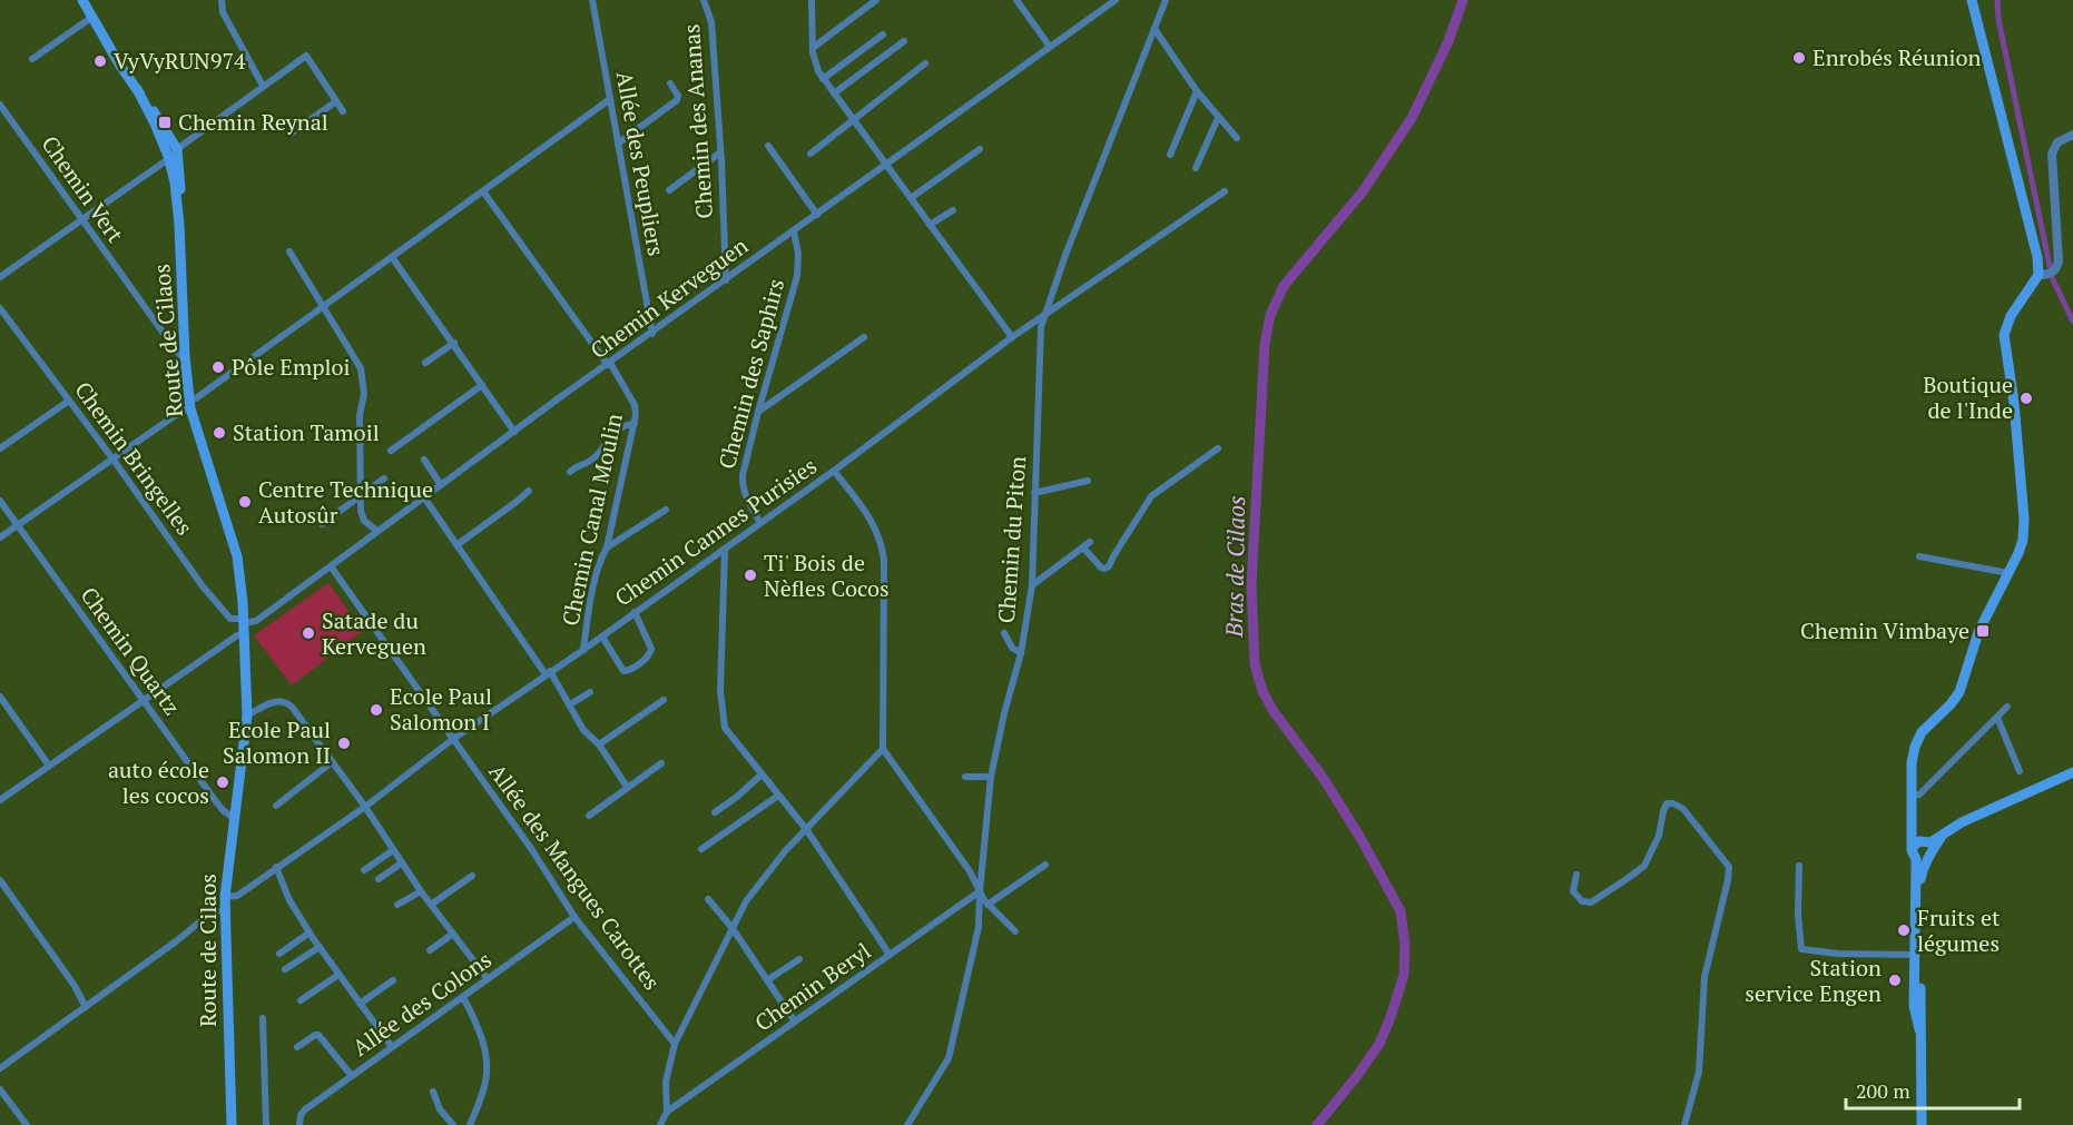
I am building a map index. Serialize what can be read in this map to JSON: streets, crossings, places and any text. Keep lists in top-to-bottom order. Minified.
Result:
{"streets":{"main road":["Route de Cilaos"],"street":["Chemin des Ananas","Allée des Peupliers","Chemin Vert","Chemin Kerveguen","Chemin des Saphirs","Chemin Bringelles","Chemin Canal Moulin","Chemin Cannes Purisies","Chemin du Piton","Chemin Quartz","Allée des Mangues Carottes","Chemin Beryl","Allée des Colons"]},"crossings":[["Chemin des Ananas","Chemin Kerveguen"],["Allée des Peupliers","Chemin Kerveguen"],["Chemin Vert","Route de Cilaos"],["Chemin Kerveguen","Route de Cilaos"],["Chemin Kerveguen","Chemin des Saphirs"],["Chemin Kerveguen","Chemin Bringelles"],["Chemin Kerveguen","Chemin Canal Moulin"],["Chemin Kerveguen","Allée des Mangues Carottes"],["Route de Cilaos","Chemin Bringelles"],["Route de Cilaos","Chemin Cannes Purisies"],["Route de Cilaos","Chemin Quartz"],["Chemin des Saphirs","Chemin Cannes Purisies"],["Chemin Canal Moulin","Chemin Cannes Purisies"],["Chemin Cannes Purisies","Chemin du Piton"],["Chemin Cannes Purisies","Allée des Mangues Carottes"],["Chemin du Piton","Chemin Beryl"],["Allée des Mangues Carottes","Allée des Colons"]],"water":["Bras de Cilaos"],"places":{"other":["Enrobés Réunion","VyVyRUN974","Pôle Emploi","Boutique de l'Inde","Station Tamoil","Centre Technique Autosûr","Ti' Bois de Nèfles Cocos","Satade du Kerveguen","Ecole Paul Salomon I","Ecole Paul Salomon II","auto école les cocos","Fruits et légumes","Station service Engen"],"transit":["Chemin Reynal","Chemin Vimbaye"]},"scale_bar":"200 m"}
